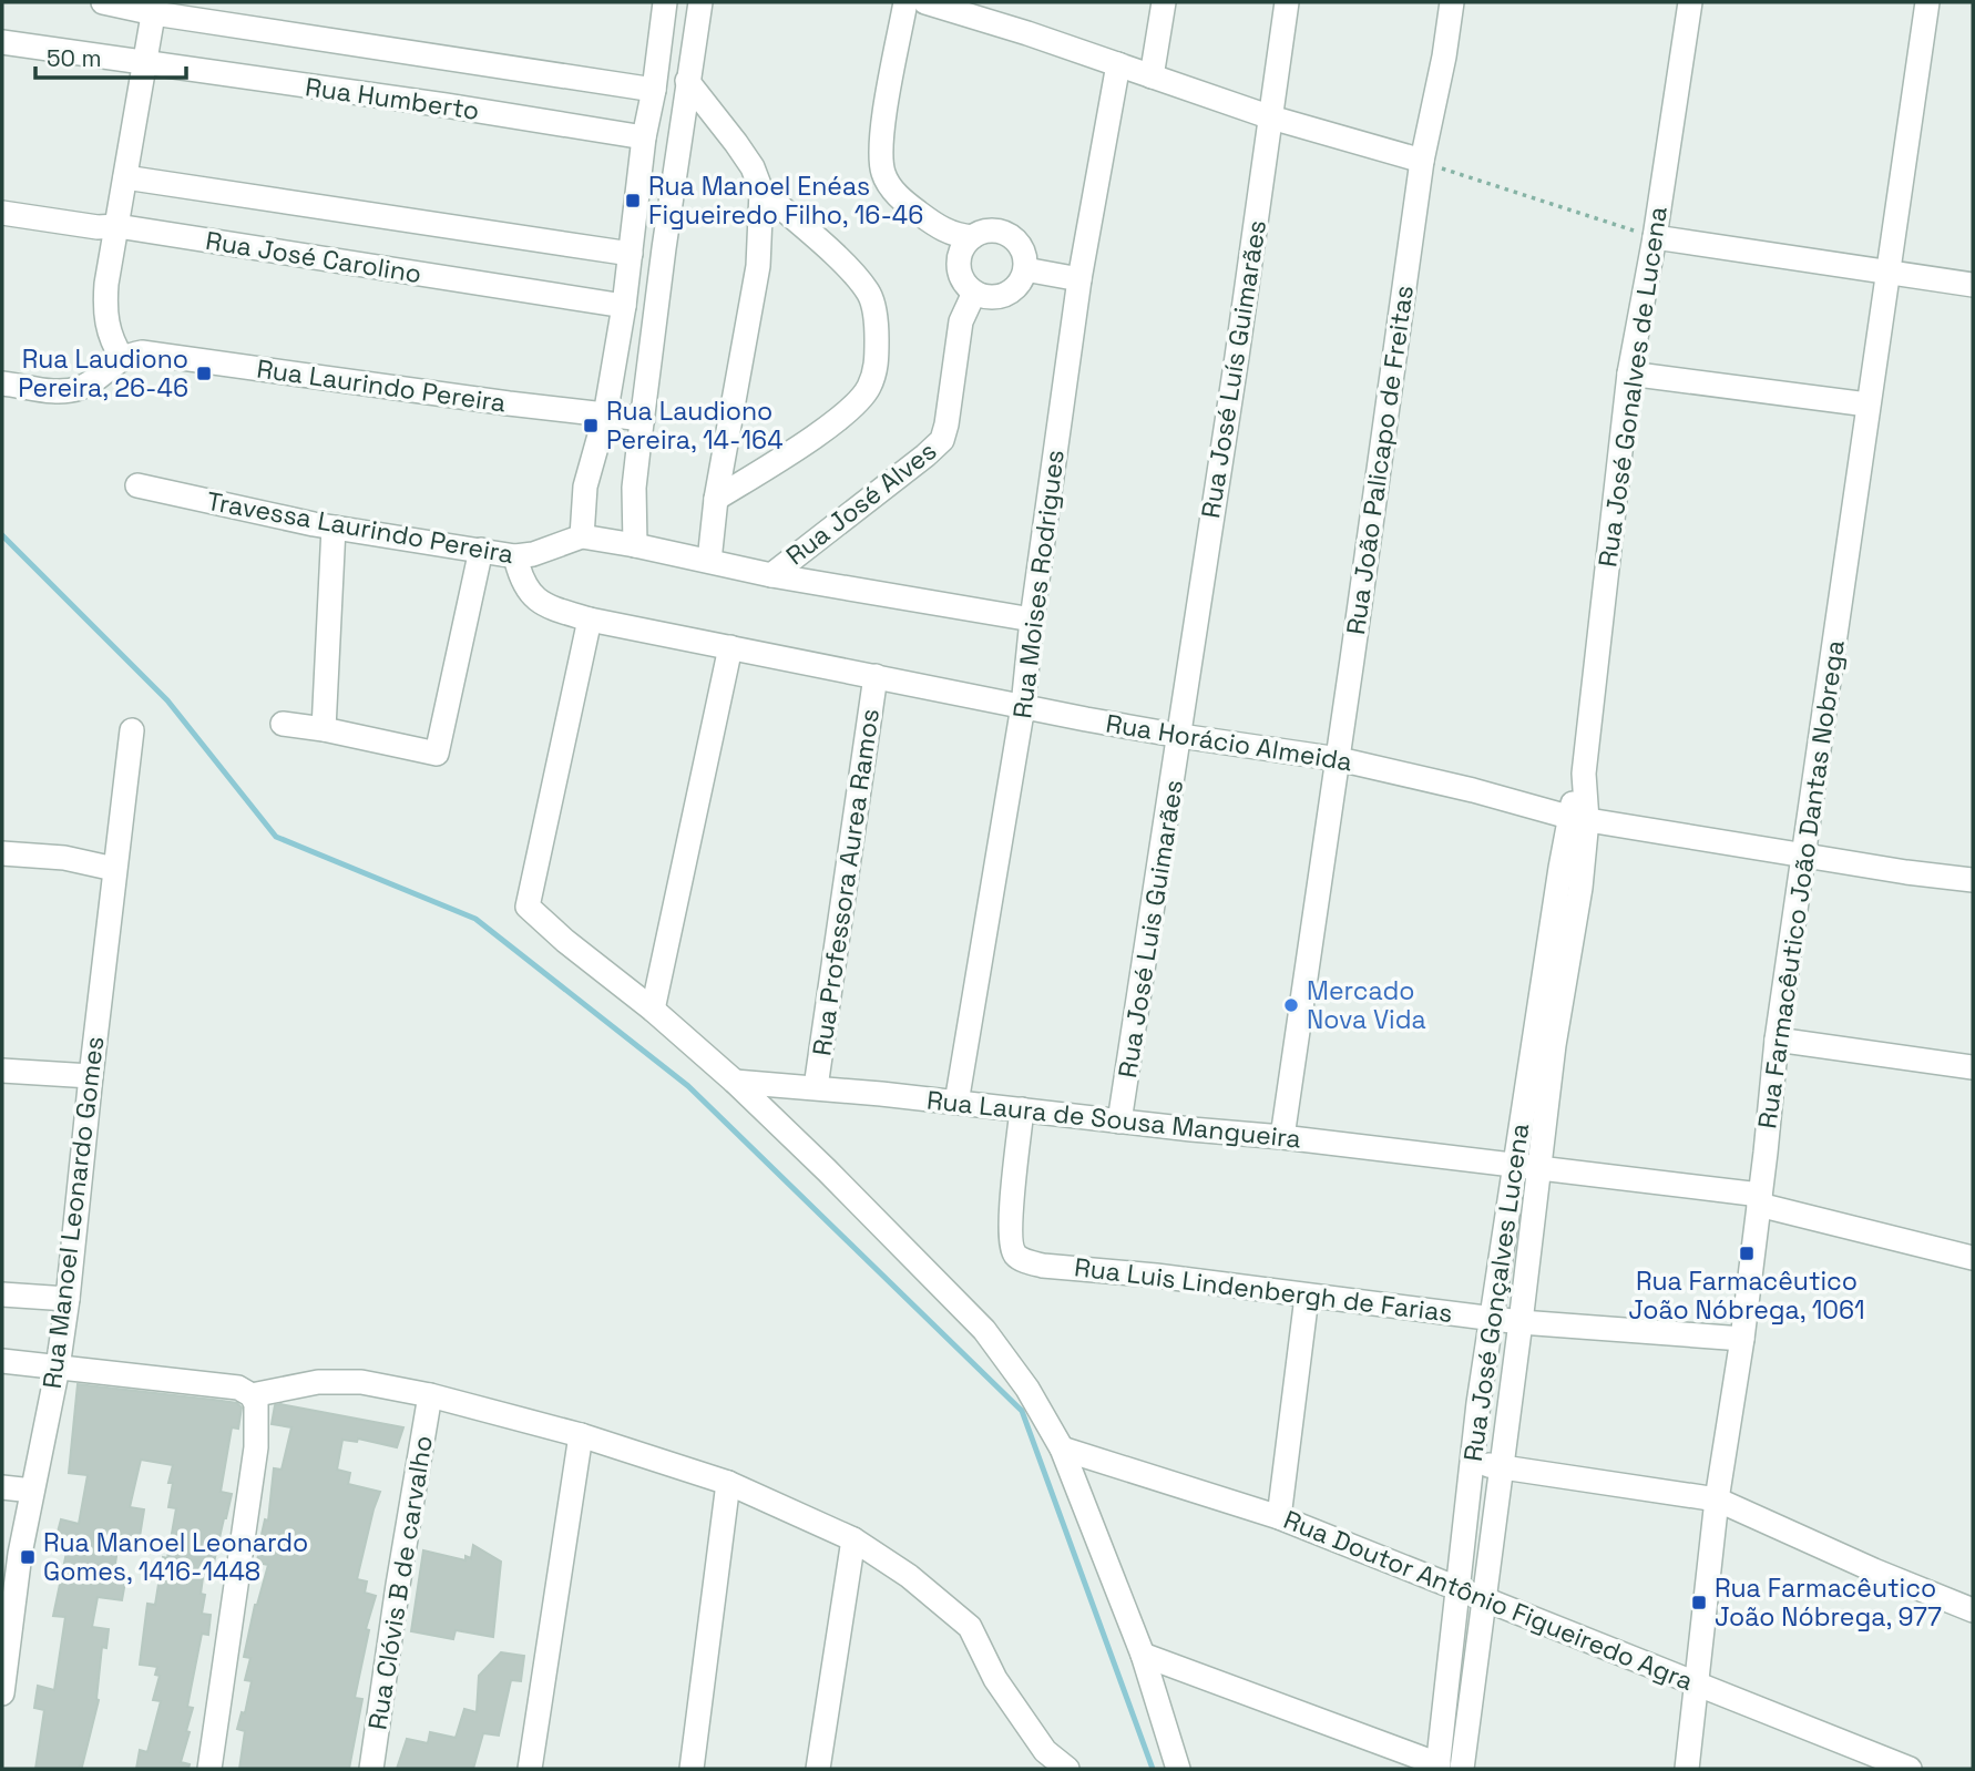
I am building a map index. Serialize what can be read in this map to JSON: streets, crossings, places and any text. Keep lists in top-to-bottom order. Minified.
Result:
{"streets":{"street":["Rua Humberto","Rua José Carolino","Rua José Luís Guimarães","Rua Laurindo Pereira","Rua José Gonalves de Lucena","Rua João Palicapo de Freitas","Rua José Alves","Travessa Laurindo Pereira","Rua Moises Rodrigues","Rua Horácio Almeida","Rua Professora Aurea Ramos","Rua Farmacêutico João Dantas Nobrega","Rua José Luis Guimarães","Rua Laura de Sousa Mangueira","Rua Manoel Leonardo Gomes","Rua Luis Lindenbergh de Farias","Rua José Gonçalves Lucena","Rua Clóvis B de carvalho","Rua Doutor Antônio Figueiredo Agra"]},"crossings":[["Rua José Luís Guimarães","Rua Horácio Almeida"],["Rua José Luís Guimarães","Rua José Luis Guimarães"],["Rua José Gonalves de Lucena","Rua Horácio Almeida"],["Rua José Gonalves de Lucena","Rua José Gonçalves Lucena"],["Rua João Palicapo de Freitas","Rua Horácio Almeida"],["Rua João Palicapo de Freitas","Rua Laura de Sousa Mangueira"],["Travessa Laurindo Pereira","Rua Horácio Almeida"],["Rua Moises Rodrigues","Rua Horácio Almeida"],["Rua Moises Rodrigues","Rua Laura de Sousa Mangueira"],["Rua Horácio Almeida","Rua Professora Aurea Ramos"],["Rua Horácio Almeida","Rua Farmacêutico João Dantas Nobrega"],["Rua Horácio Almeida","Rua José Luis Guimarães"],["Rua Horácio Almeida","Rua José Gonçalves Lucena"],["Rua Professora Aurea Ramos","Rua Laura de Sousa Mangueira"],["Rua Farmacêutico João Dantas Nobrega","Rua Laura de Sousa Mangueira"],["Rua Farmacêutico João Dantas Nobrega","Rua Luis Lindenbergh de Farias"],["Rua Farmacêutico João Dantas Nobrega","Rua Doutor Antônio Figueiredo Agra"],["Rua José Luis Guimarães","Rua Laura de Sousa Mangueira"],["Rua Laura de Sousa Mangueira","Rua Luis Lindenbergh de Farias"],["Rua Laura de Sousa Mangueira","Rua José Gonçalves Lucena"],["Rua Luis Lindenbergh de Farias","Rua José Gonçalves Lucena"],["Rua José Gonçalves Lucena","Rua Doutor Antônio Figueiredo Agra"]],"places":{"transit":["Rua Manoel Enéas Figueiredo Filho, 16-46","Rua Laudiono Pereira, 26-46","Rua Laudiono Pereira, 14-164","Rua Farmacêutico João Nóbrega, 1061","Rua Manoel Leonardo Gomes, 1416-1448","Rua Farmacêutico João Nóbrega, 977"],"other":["Mercado Nova Vida"]},"scale_bar":"50 m"}
